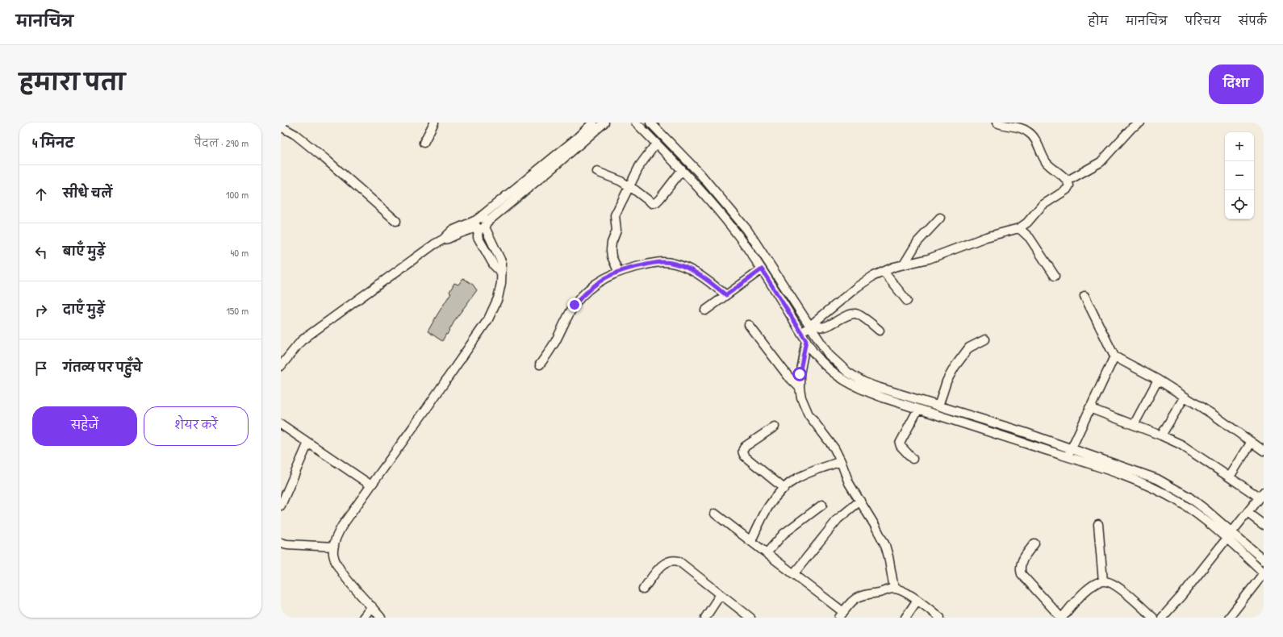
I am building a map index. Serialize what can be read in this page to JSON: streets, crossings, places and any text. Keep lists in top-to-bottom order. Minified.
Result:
{"page":{"header":"मानचित्र","nav":["होम","मानचित्र","परिचय","संपर्क"],"title":"हमारा पता","buttons":["दिशा",["सहेजें","शेयर करें"]],"heading":["4 मिनट","पैदल · 290 m"],"map_buttons":["+","−"],"list":[["सीधे चलें","100 m"],["बाएँ मुड़ें","40 m"],["दाएँ मुड़ें","150 m"],"गंतव्य पर पहुँचे"]}}
